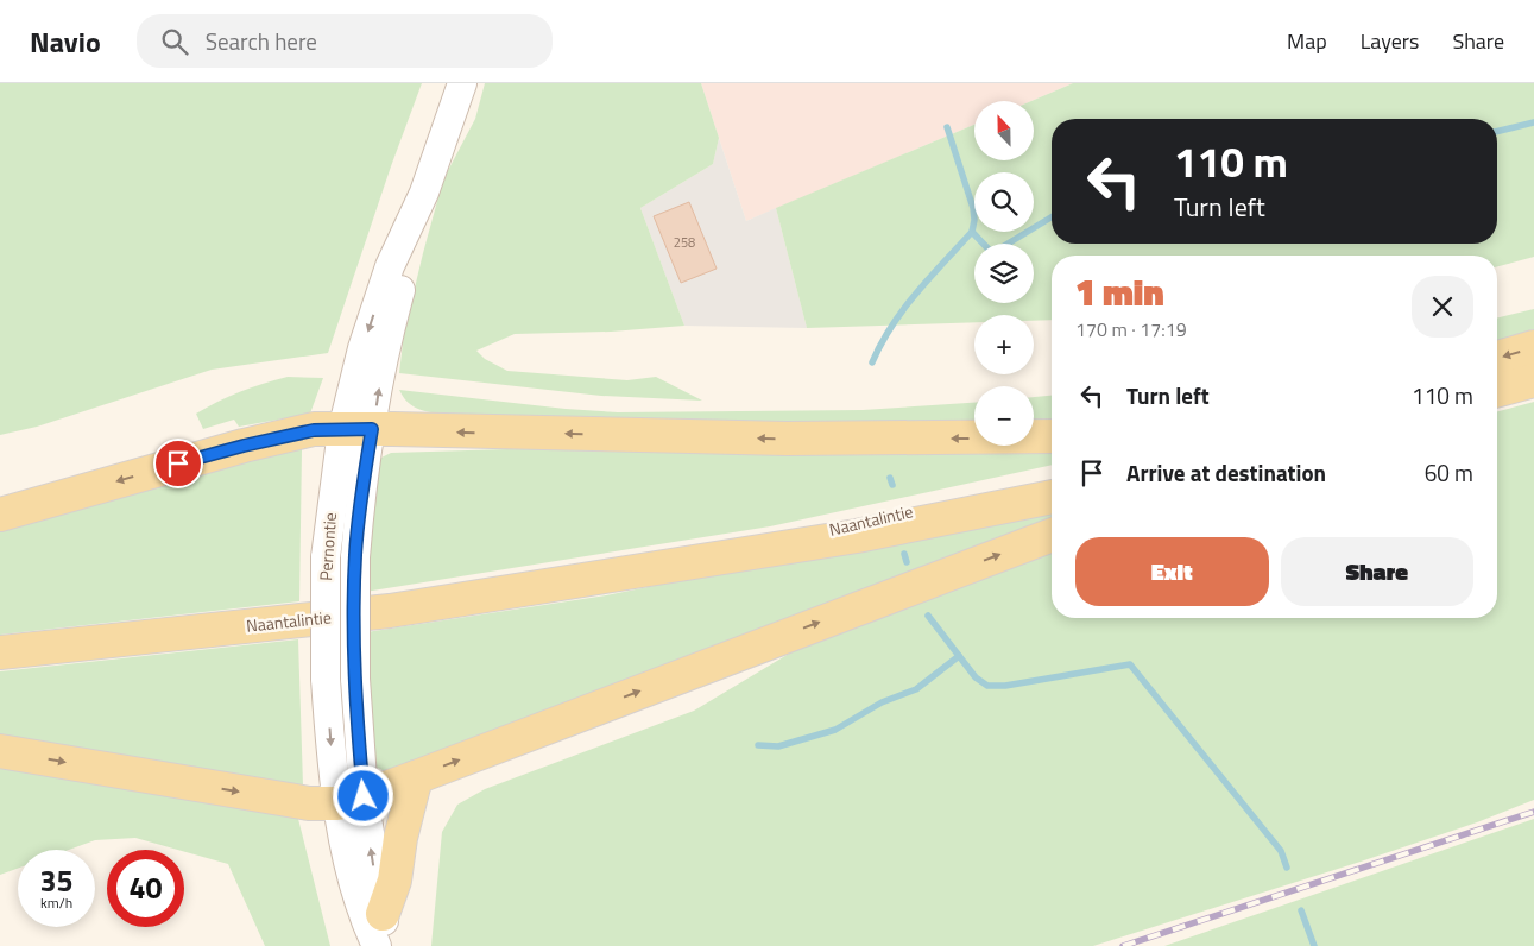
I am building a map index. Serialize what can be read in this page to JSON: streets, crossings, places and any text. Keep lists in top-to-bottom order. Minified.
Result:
{"streets":{"main road":["Naantalintie"],"street":["Pernontie"]},"house_numbers":["258"],"north":"top","page":{"header":"Navio","search":"Search here","nav":["Map","Layers","Share"],"map_buttons":["+","−"],"turn":["110 m","Turn left"],"heading":["1 min","170 m · 17:19"],"list":[{"name":"Turn left","value":"110 m"},{"name":"Arrive at destination","value":"60 m"}],"buttons":["Exit","Share"],"speed":"35 km/h","limit":"40"}}
